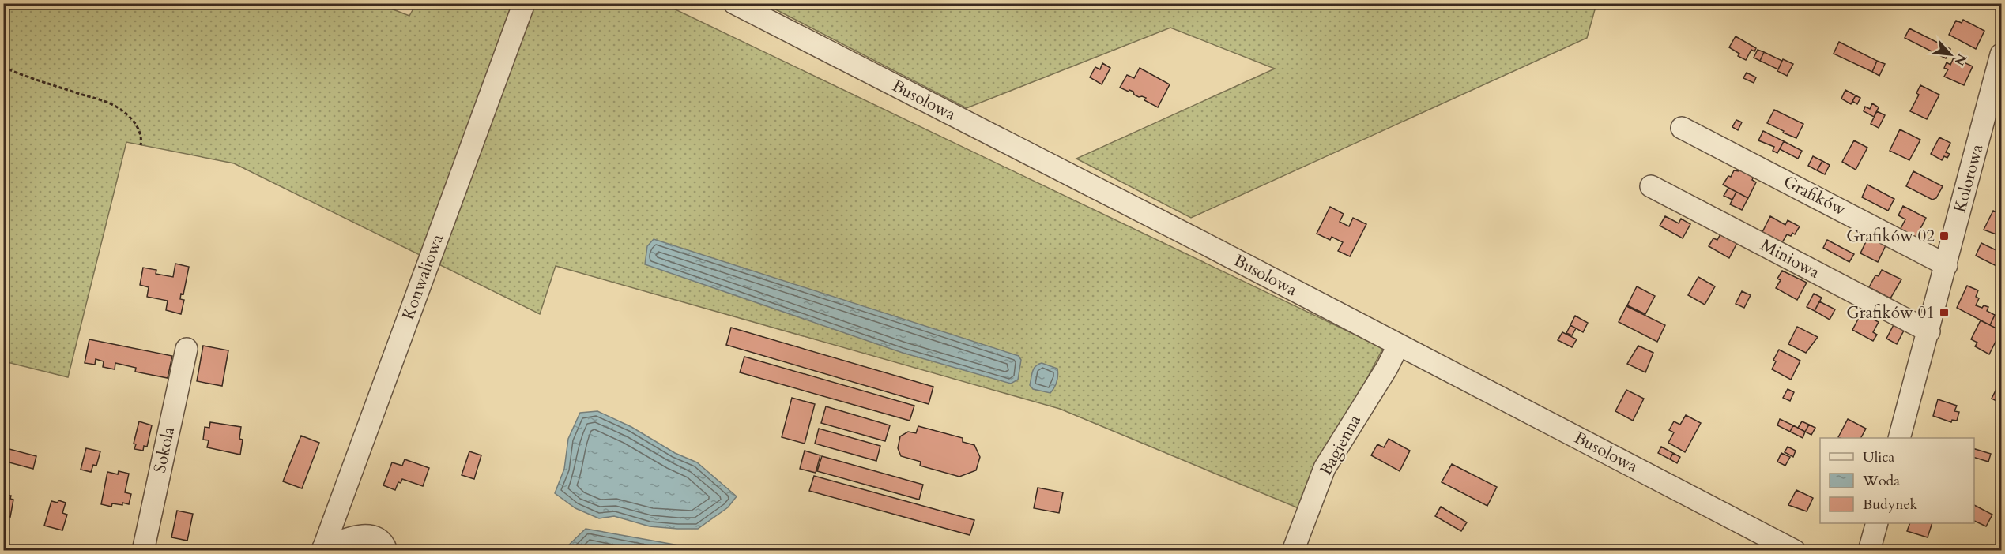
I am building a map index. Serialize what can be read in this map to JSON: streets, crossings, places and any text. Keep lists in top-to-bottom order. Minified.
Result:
{"streets":{"street":["Busolowa","Kolorowa","Grafików","Miniowa","Konwaliowa","Bagienna","Sokola"]},"crossings":[["Busolowa","Bagienna"],["Kolorowa","Grafików"],["Kolorowa","Miniowa"]],"places":{"transit":["Grafików 02","Grafików 01"]},"legend":["Ulica","Woda","Budynek"],"north":"bottom right"}
